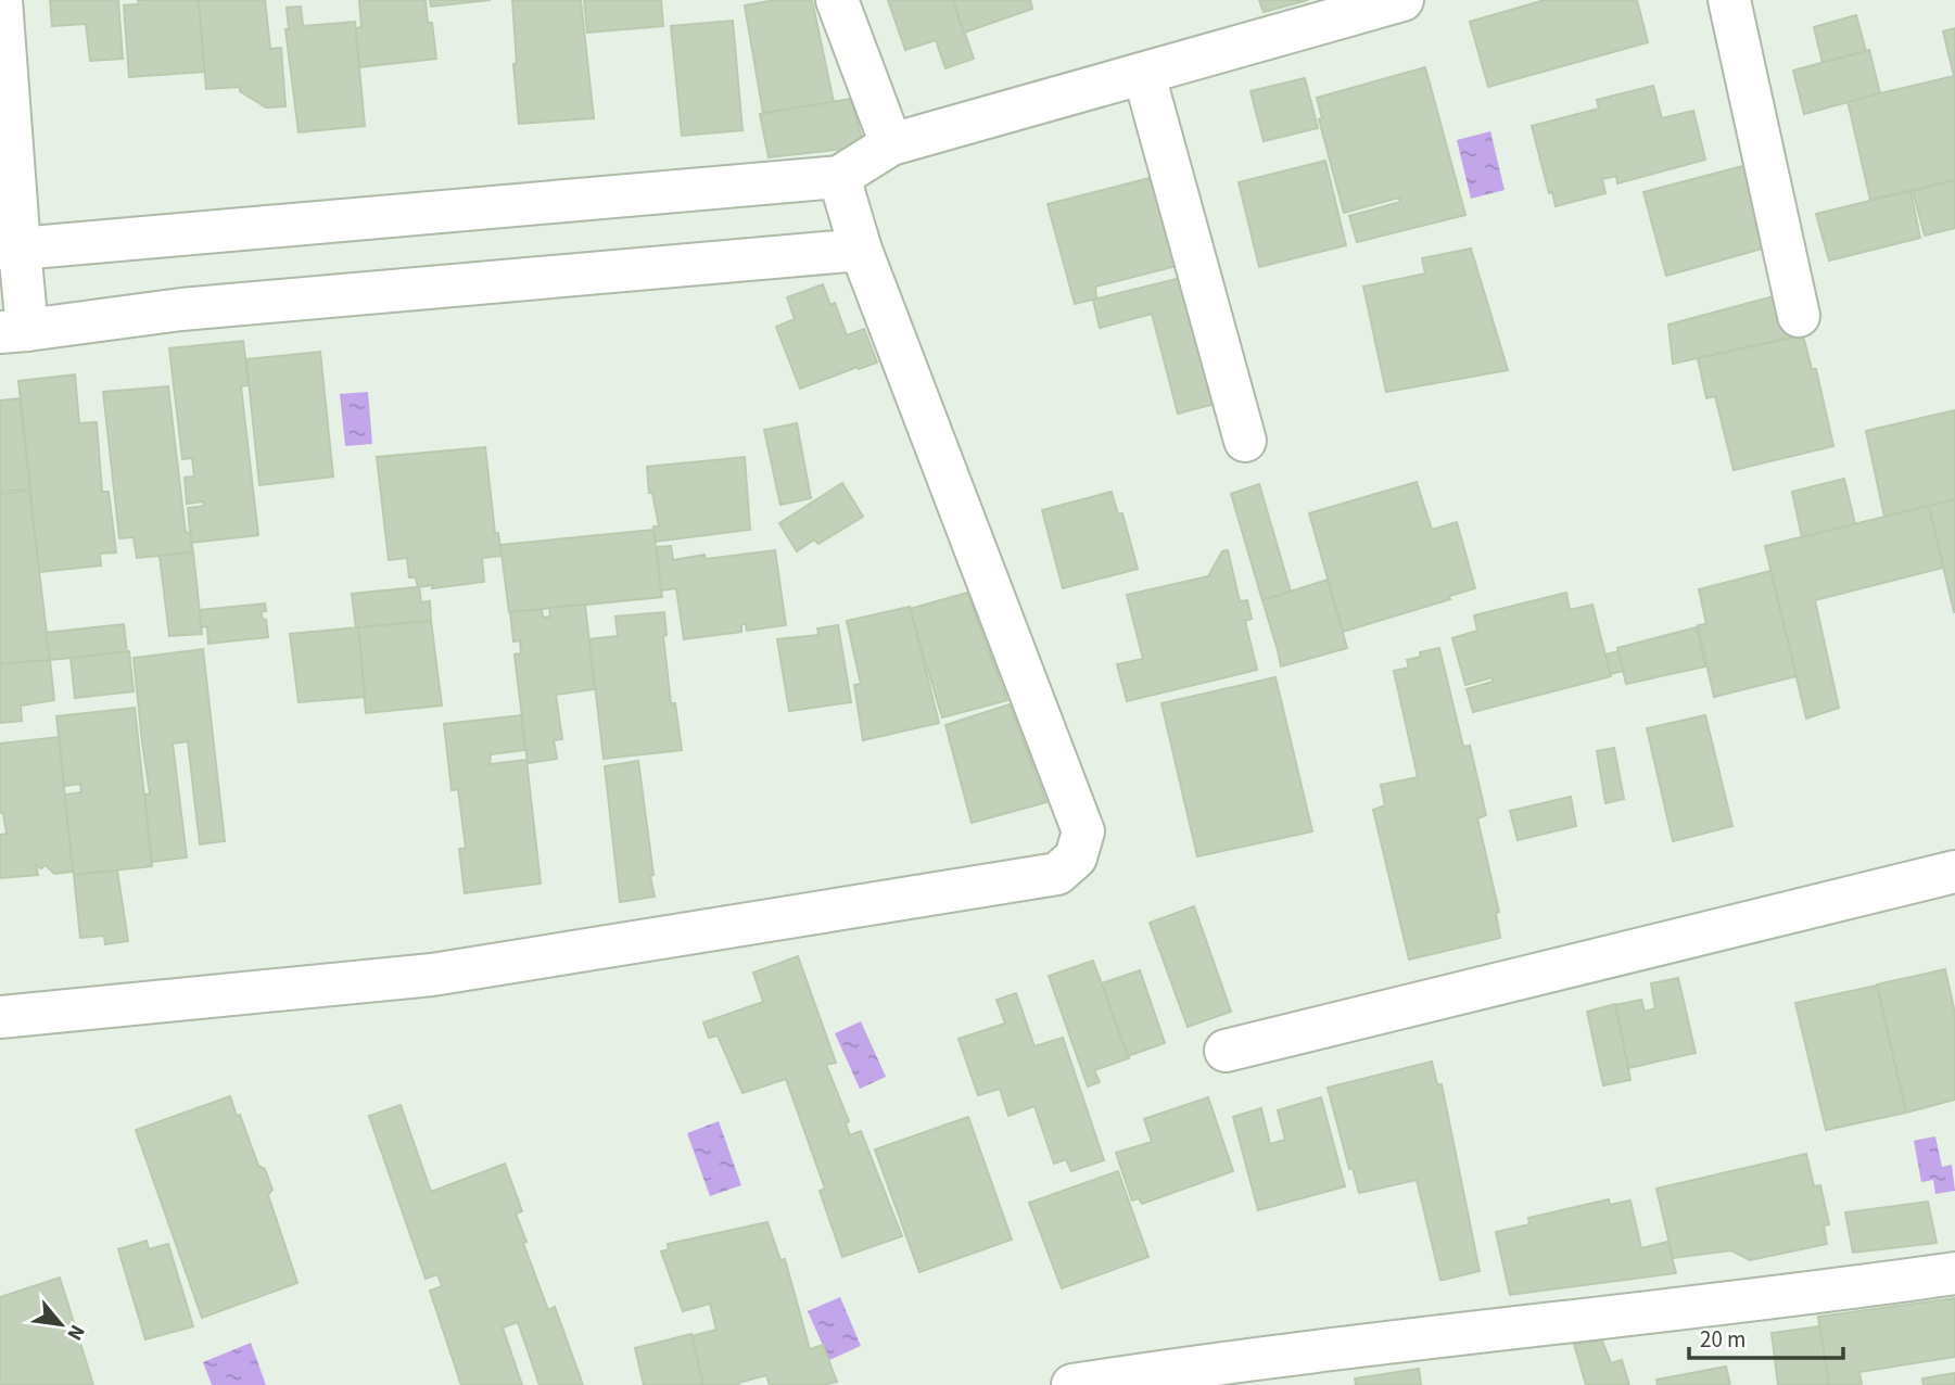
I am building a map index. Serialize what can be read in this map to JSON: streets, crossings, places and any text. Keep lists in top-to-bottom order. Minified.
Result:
{"scale_bar":"20 m","north":"bottom right"}
